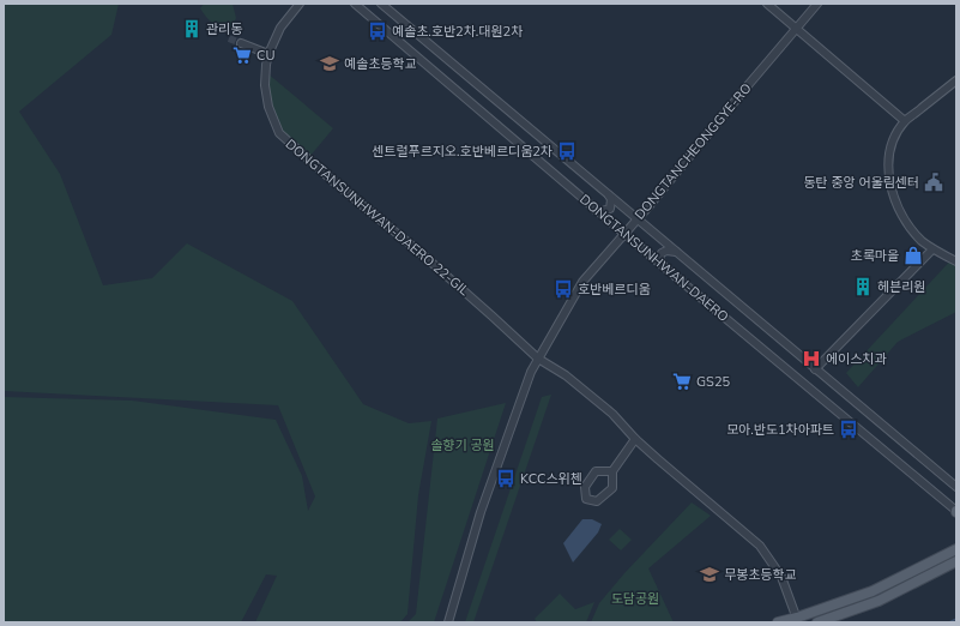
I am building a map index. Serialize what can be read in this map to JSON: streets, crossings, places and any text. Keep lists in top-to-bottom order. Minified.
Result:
{"streets":{"street":["DONGTANCHEONGGYE-RO","DONGTANSUNHWAN-DAERO 22-GIL","DONGTANSUNHWAN-DAERO"]},"crossings":[["DONGTANCHEONGGYE-RO","DONGTANSUNHWAN-DAERO 22-GIL"],["DONGTANCHEONGGYE-RO","DONGTANSUNHWAN-DAERO"]],"parks":["솔향기 공원","도담공원"],"places":{"building":["관리동","헤븐리원"],"bus stop":["예솔초.호반2차.대원2차","센트럴푸르지오.호반베르디움2차","호반베르디움","모아.반도1차아파트","KCC스위첸"],"supermarket":["CU","GS25"],"school or university":["예솔초등학교","무봉초등학교"],"public building":["동탄 중앙 어울림센터"],"shop":["초록마을"],"hospital":["에이스치과"]}}
